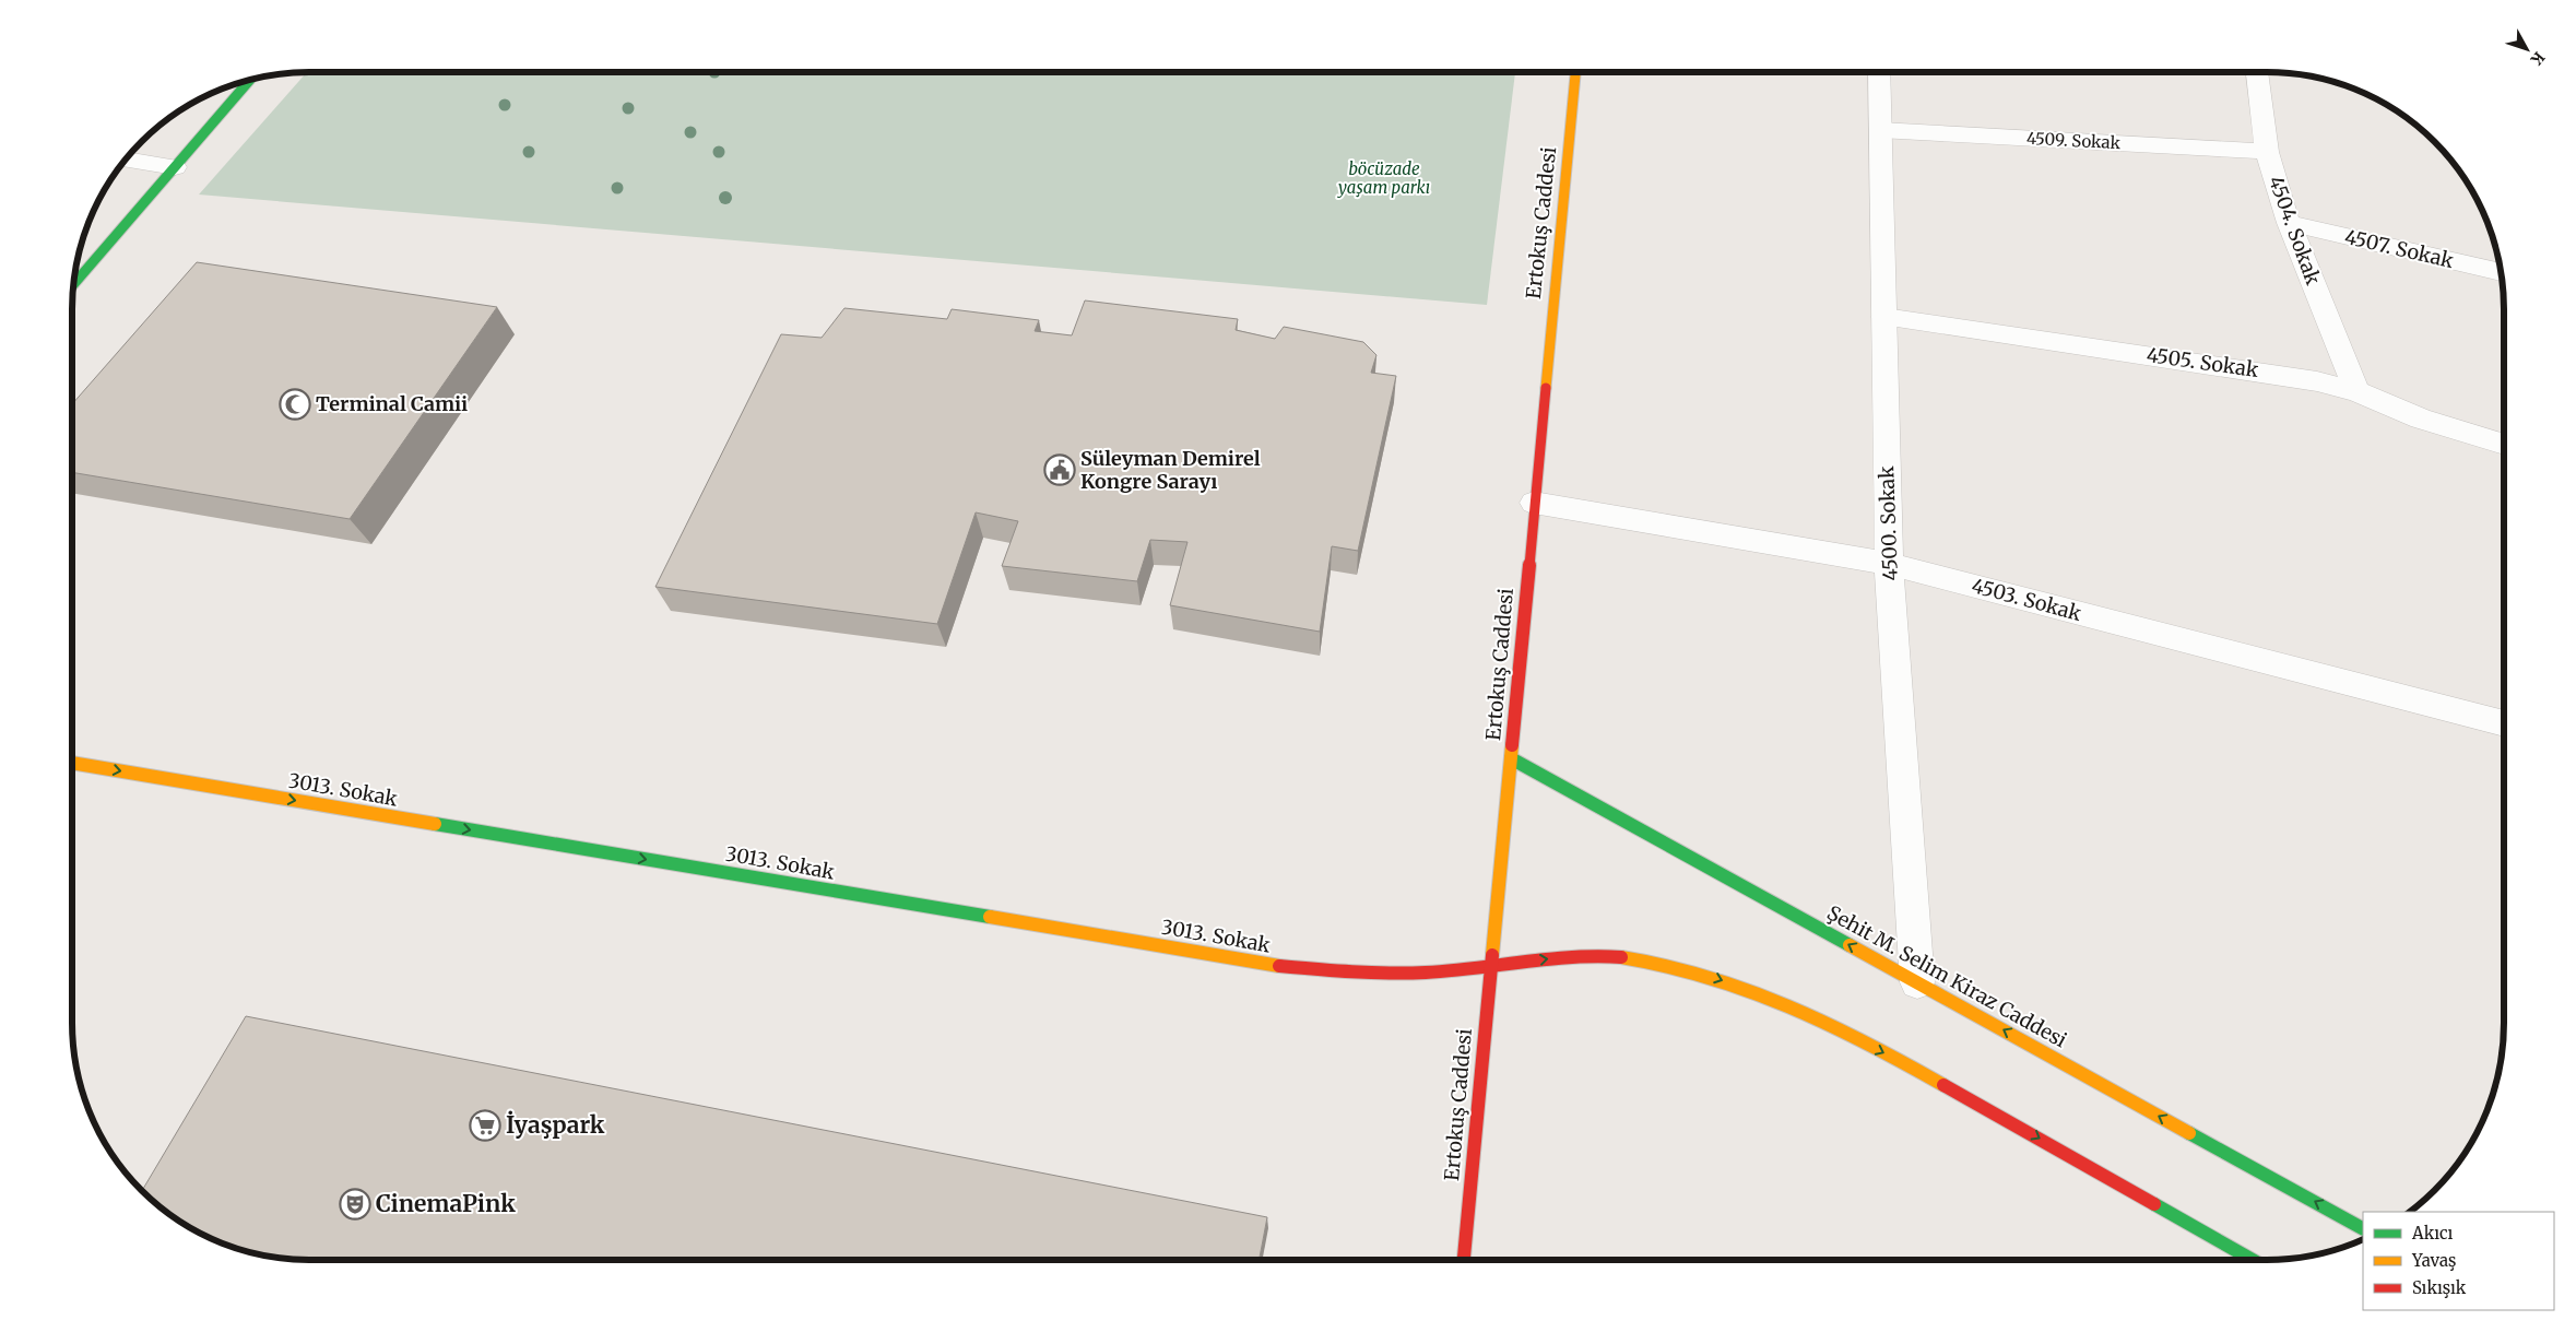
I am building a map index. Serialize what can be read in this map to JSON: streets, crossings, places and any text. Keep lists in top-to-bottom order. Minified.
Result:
{"streets":{"street":["4509. Sokak","Ertokuş Caddesi","4504. Sokak","4507. Sokak","4505. Sokak","4500. Sokak","4503. Sokak","3013. Sokak","Şehit M. Selim Kiraz Caddesi"]},"crossings":[["4509. Sokak","4504. Sokak"],["4509. Sokak","4500. Sokak"],["Ertokuş Caddesi","4503. Sokak"],["Ertokuş Caddesi","3013. Sokak"],["Ertokuş Caddesi","Şehit M. Selim Kiraz Caddesi"],["4504. Sokak","4507. Sokak"],["4504. Sokak","4505. Sokak"],["4505. Sokak","4500. Sokak"],["4500. Sokak","4503. Sokak"],["4500. Sokak","Şehit M. Selim Kiraz Caddesi"]],"one_way":["3013. Sokak"],"parks":["böcüzade yaşam parkı"],"places":{"mosque":["Terminal Camii"],"public building":["Süleyman Demirel Kongre Sarayı"],"supermarket":["İyaşpark"],"theatre":["CinemaPink"]},"legend":["Akıcı","Yavaş","Sıkışık"],"north":"bottom right"}
